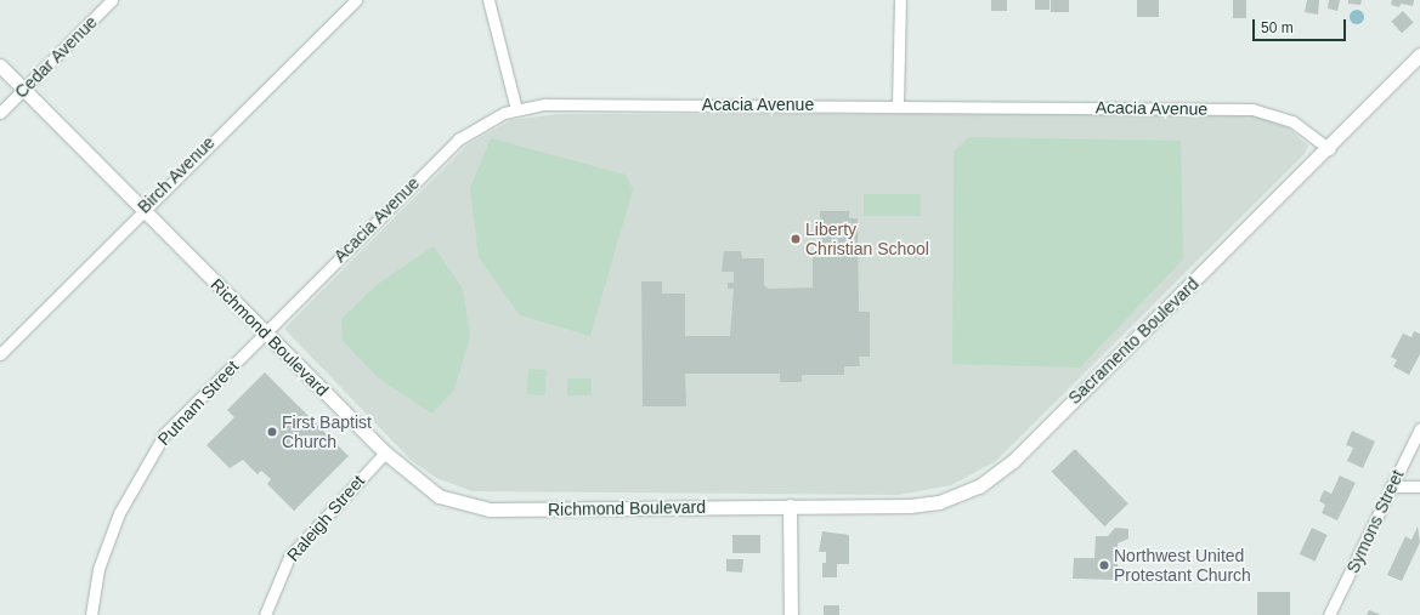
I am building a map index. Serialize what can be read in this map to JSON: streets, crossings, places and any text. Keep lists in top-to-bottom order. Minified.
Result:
{"streets":{"street":["Cedar Avenue","Acacia Avenue","Birch Avenue","Richmond Boulevard","Sacramento Boulevard","Putnam Street","Raleigh Street","Symons Street"]},"crossings":[["Cedar Avenue","Richmond Boulevard"],["Acacia Avenue","Richmond Boulevard"],["Acacia Avenue","Sacramento Boulevard"],["Acacia Avenue","Putnam Street"],["Birch Avenue","Richmond Boulevard"],["Richmond Boulevard","Sacramento Boulevard"],["Richmond Boulevard","Putnam Street"],["Richmond Boulevard","Raleigh Street"]],"places":["Liberty Christian School","First Baptist Church","Northwest United Protestant Church"],"scale_bar":"50 m"}
